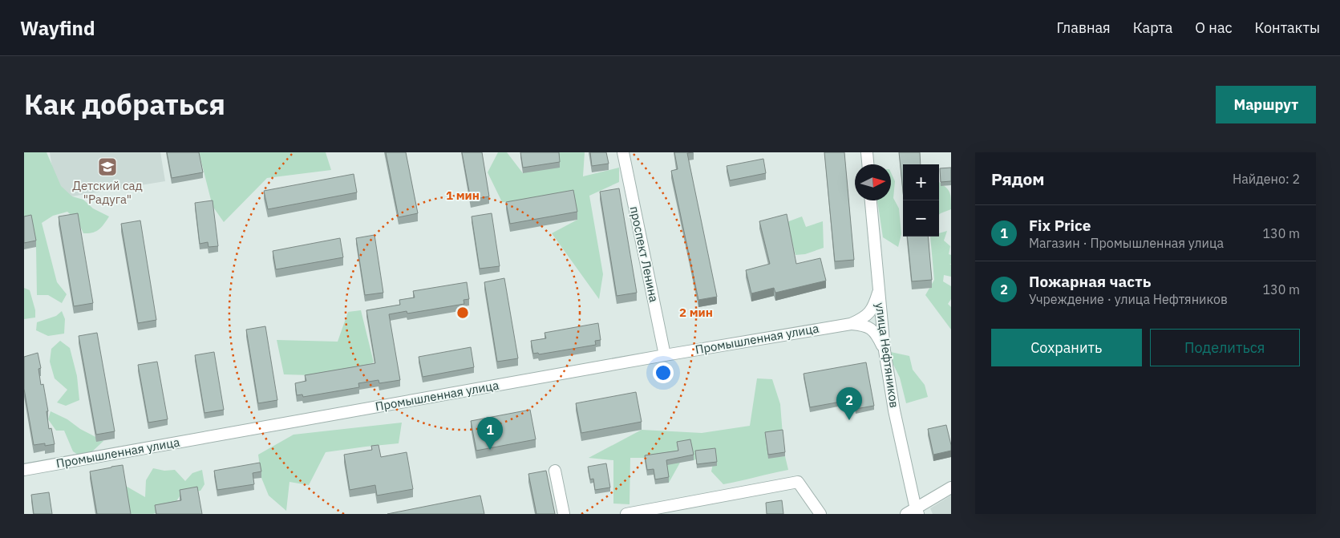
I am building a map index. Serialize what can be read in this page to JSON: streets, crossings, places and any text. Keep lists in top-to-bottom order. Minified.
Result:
{"streets":{"street":["проспект Ленина","Промышленная улица","улица Нефтяников"]},"crossings":[["проспект Ленина","Промышленная улица"],["Промышленная улица","улица Нефтяников"]],"places":{"school or university":["Детский сад \"Радуга\""]},"north":"right","page":{"header":"Wayfind","nav":["Главная","Карта","О нас","Контакты"],"title":"Как добраться","buttons":["Маршрут",["Сохранить","Поделиться"]],"heading":["Рядом","Найдено: 2"],"map_buttons":["+","−"],"list":[{"mark":"1","name":"Fix Price","note":"Магазин · Промышленная улица","value":"130 m"},{"mark":"2","name":"Пожарная часть","note":"Учреждение · улица Нефтяников","value":"130 m"}],"pins":["2","1"]},"rings":["1 мин","2 мин"]}
